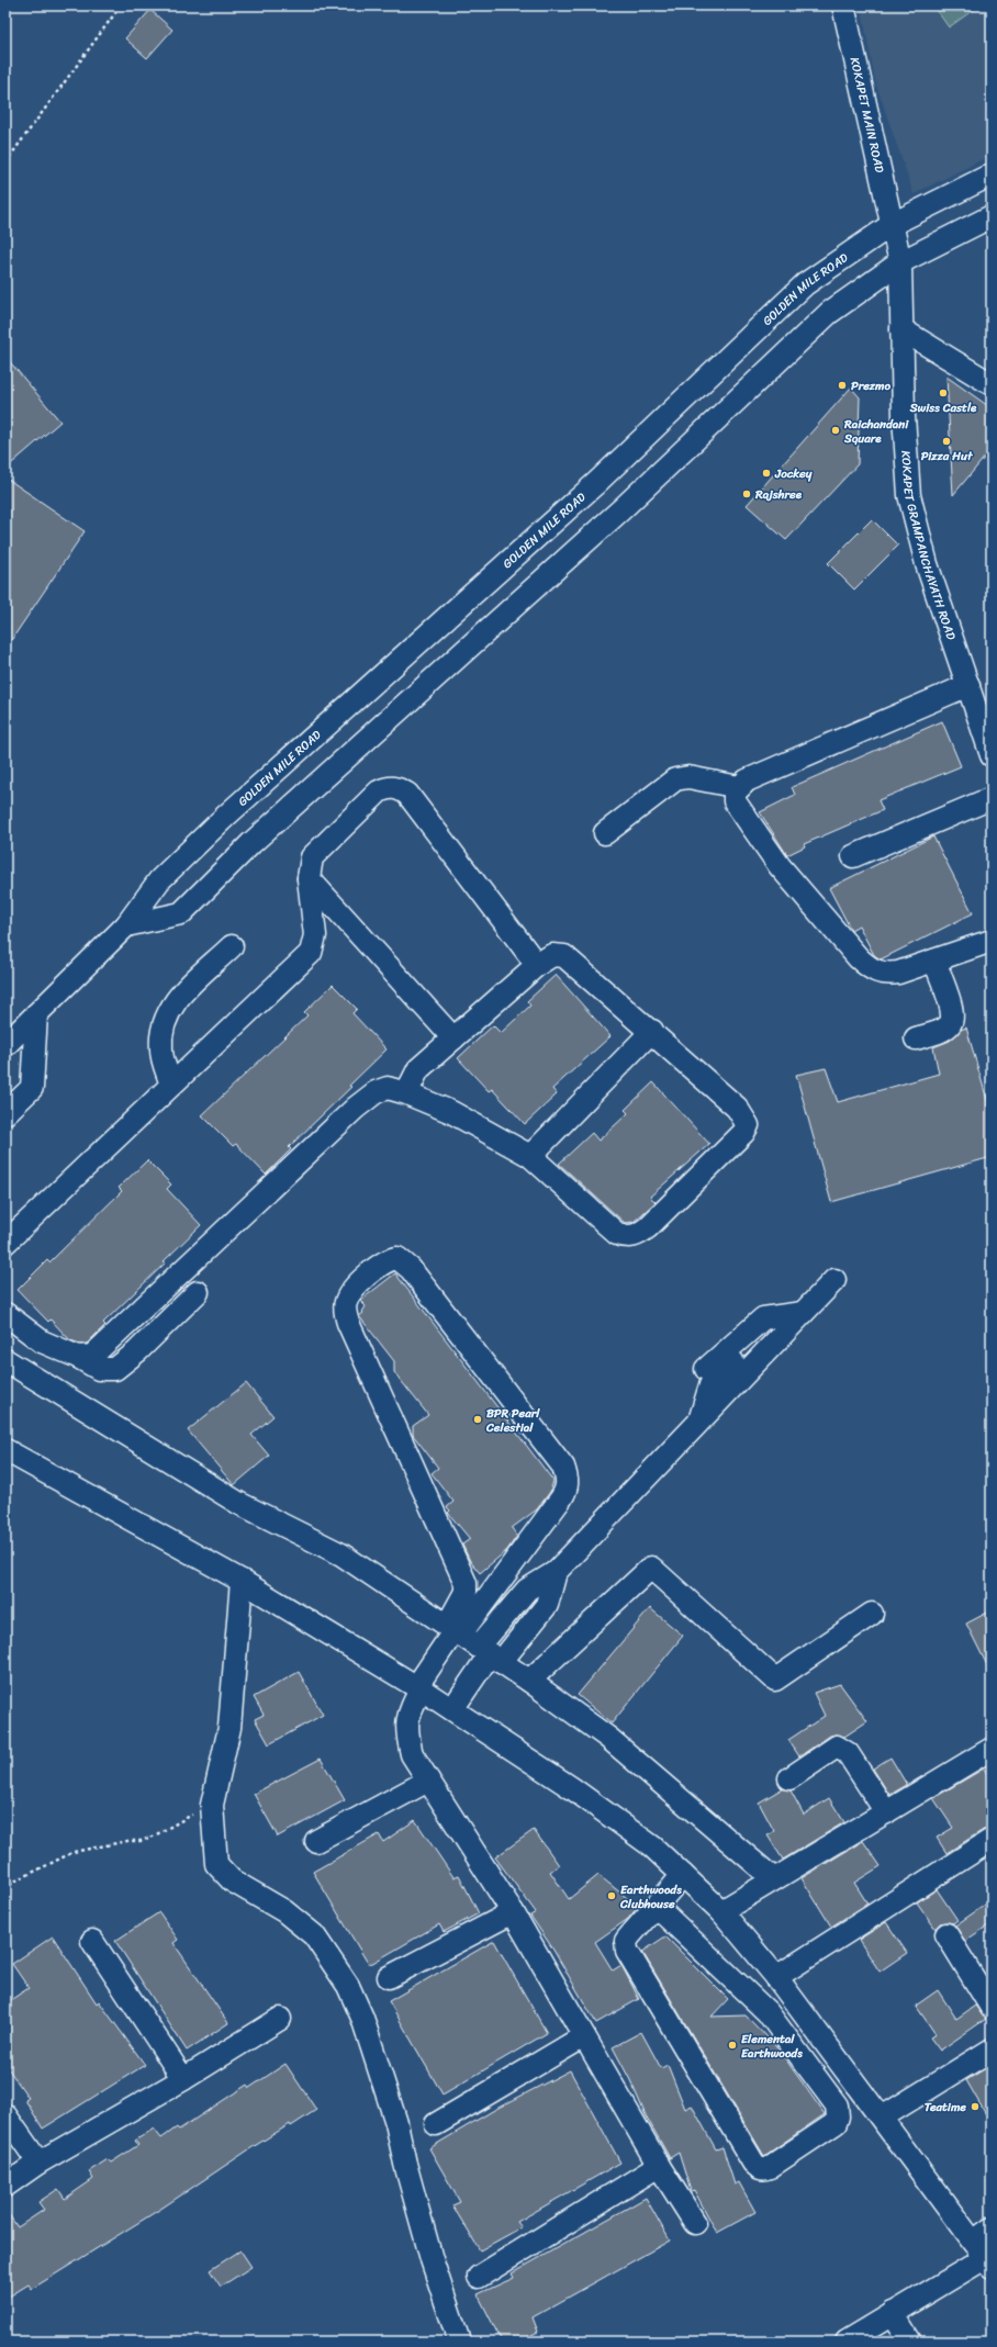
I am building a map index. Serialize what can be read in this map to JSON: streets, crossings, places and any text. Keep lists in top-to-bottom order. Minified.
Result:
{"streets":{"street":["KOKAPET MAIN ROAD","GOLDEN MILE ROAD","KOKAPET GRAMPANCHAYATH ROAD"]},"crossings":[["KOKAPET MAIN ROAD","GOLDEN MILE ROAD"],["KOKAPET MAIN ROAD","KOKAPET GRAMPANCHAYATH ROAD"],["GOLDEN MILE ROAD","KOKAPET GRAMPANCHAYATH ROAD"]],"places":["Prezmo","Swiss Castle","Raichandani Square","Pizza Hut","Jockey","Rajshree","BPR Pearl Celestial","Earthwoods Clubhouse","Elemental Earthwoods","Teatime"]}
